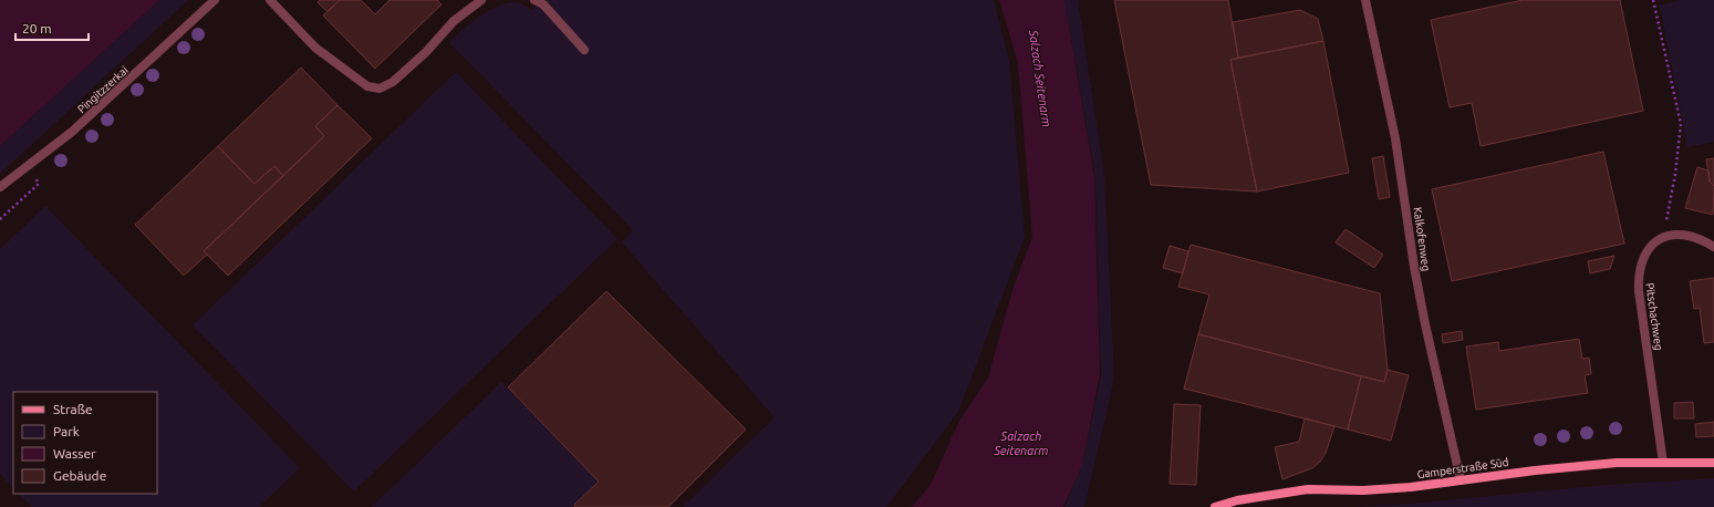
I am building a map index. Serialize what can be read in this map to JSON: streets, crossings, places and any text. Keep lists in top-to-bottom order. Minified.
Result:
{"streets":{"street":["Pingitzzerkai","Kalkofenweg","Pitschachweg","Gamperstraße Süd"]},"crossings":[["Kalkofenweg","Gamperstraße Süd"],["Pitschachweg","Gamperstraße Süd"]],"water":["Salzach Seitenarm"],"legend":["Straße","Park","Wasser","Gebäude"],"scale_bar":"20 m"}
